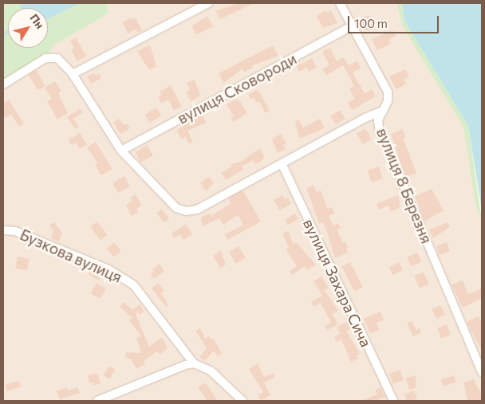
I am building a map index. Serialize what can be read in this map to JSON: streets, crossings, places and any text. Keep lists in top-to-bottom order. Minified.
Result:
{"streets":{"street":["вулиця Сковороди","вулиця 8 Березня","Бузкова вулиця","вулиця Захара Сича"]},"crossings":[["вулиця Сковороди","вулиця 8 Березня"]],"scale_bar":"100 m","north":"top right"}
